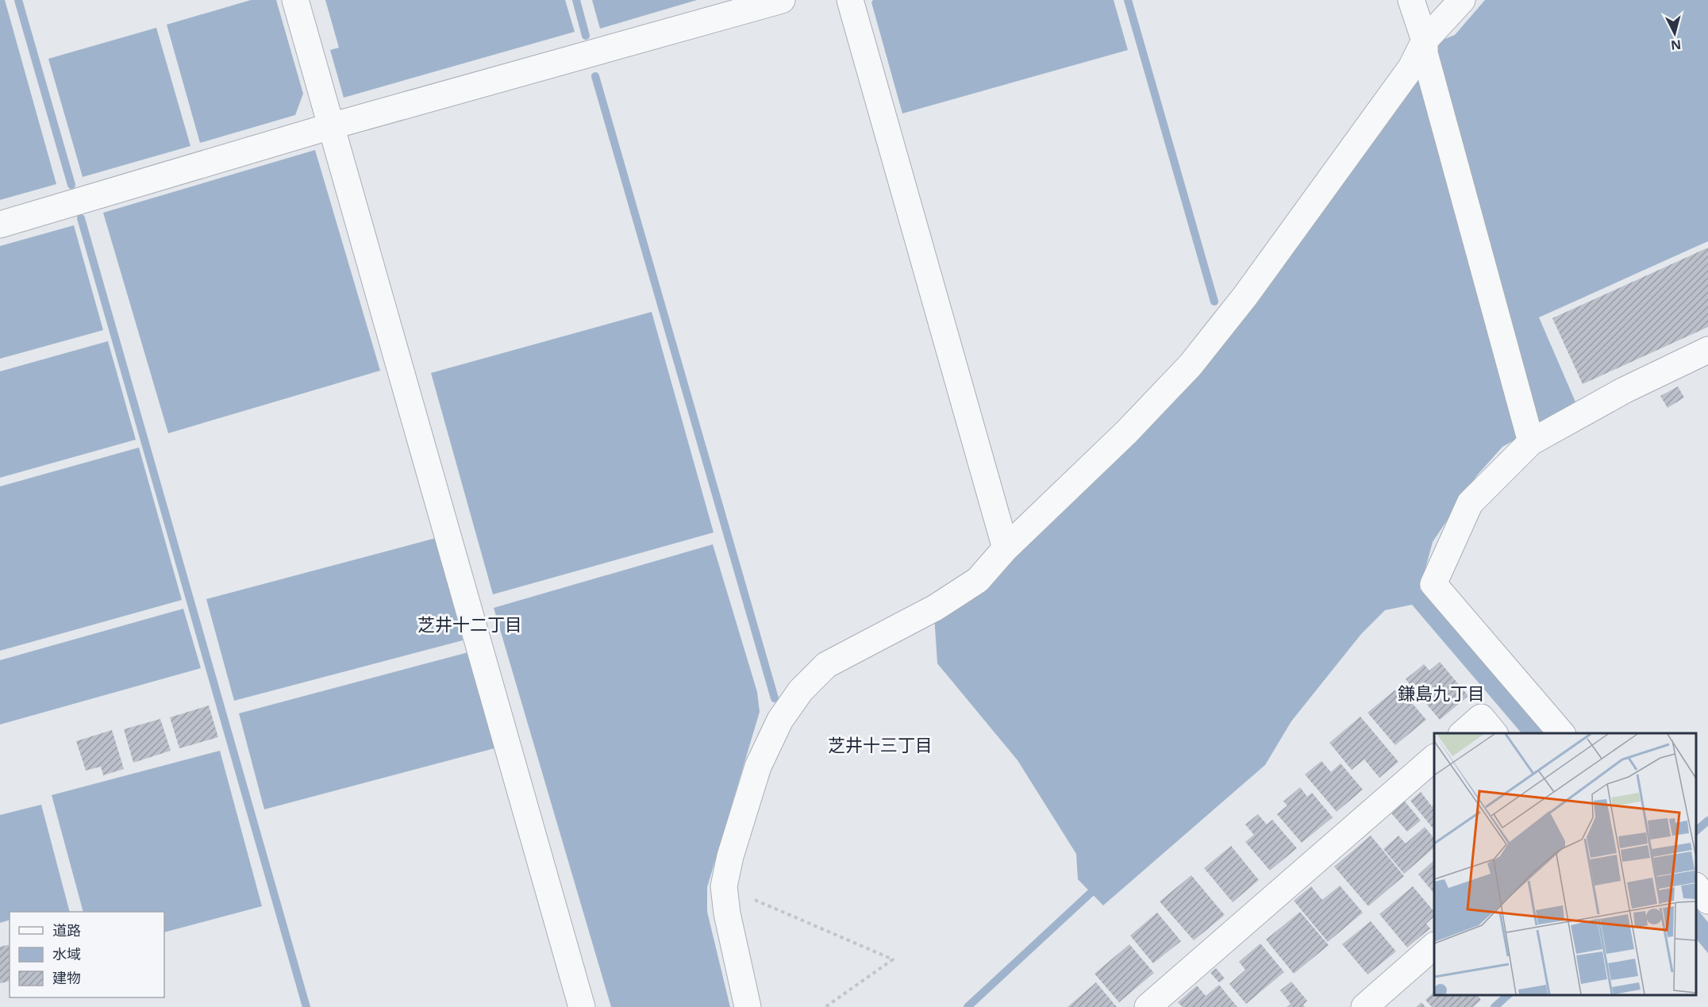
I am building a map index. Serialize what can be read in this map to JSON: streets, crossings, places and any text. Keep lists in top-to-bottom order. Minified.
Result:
{"districts":["芝井十二丁目","鎌島九丁目","芝井十三丁目"],"legend":["道路","水域","建物"],"north":"bottom"}
